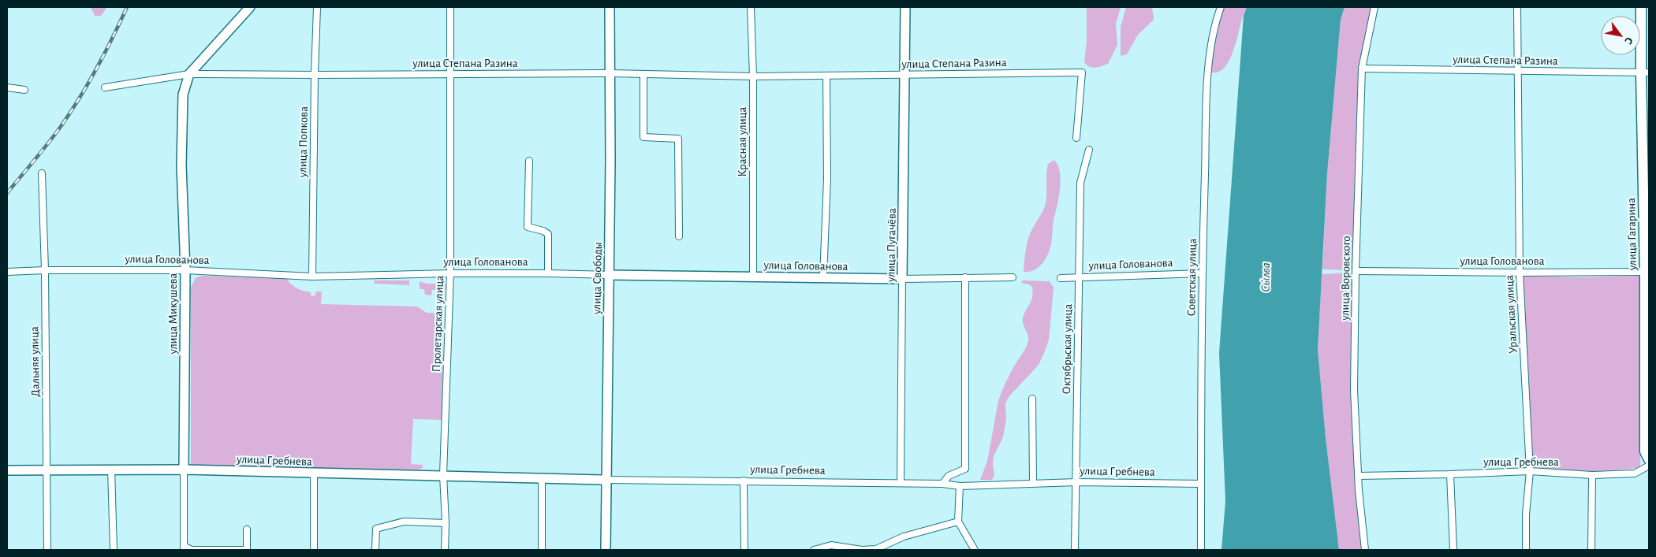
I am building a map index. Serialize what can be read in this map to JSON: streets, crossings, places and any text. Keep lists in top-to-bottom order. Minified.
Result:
{"streets":{"main road":["улица Гагарина"],"street":["улица Степана Разина","улица Попкова","Красная улица","улица Пугачёва","улица Голованова","Советская улица","улица Свободы","улица Воровского","улица Микушева","Уральская улица","Пролетарская улица","Октябрьская улица","Дальняя улица","улица Гребнева"]},"crossings":[["улица Степана Разина","улица Попкова"],["улица Степана Разина","Красная улица"],["улица Степана Разина","улица Гагарина"],["улица Степана Разина","улица Пугачёва"],["улица Степана Разина","улица Свободы"],["улица Степана Разина","улица Воровского"],["улица Степана Разина","улица Микушева"],["улица Степана Разина","Уральская улица"],["улица Степана Разина","Пролетарская улица"],["улица Попкова","улица Голованова"],["Красная улица","улица Голованова"],["улица Гагарина","улица Голованова"],["улица Пугачёва","улица Голованова"],["улица Пугачёва","улица Гребнева"],["улица Голованова","Советская улица"],["улица Голованова","улица Свободы"],["улица Голованова","улица Воровского"],["улица Голованова","улица Микушева"],["улица Голованова","Уральская улица"],["улица Голованова","Пролетарская улица"],["улица Голованова","Октябрьская улица"],["улица Голованова","Дальняя улица"],["Советская улица","улица Гребнева"],["улица Свободы","улица Гребнева"],["улица Воровского","улица Гребнева"],["улица Микушева","улица Гребнева"],["Уральская улица","улица Гребнева"],["Пролетарская улица","улица Гребнева"],["Октябрьская улица","улица Гребнева"],["Дальняя улица","улица Гребнева"]],"water":["Сы́лва"],"north":"bottom right"}
